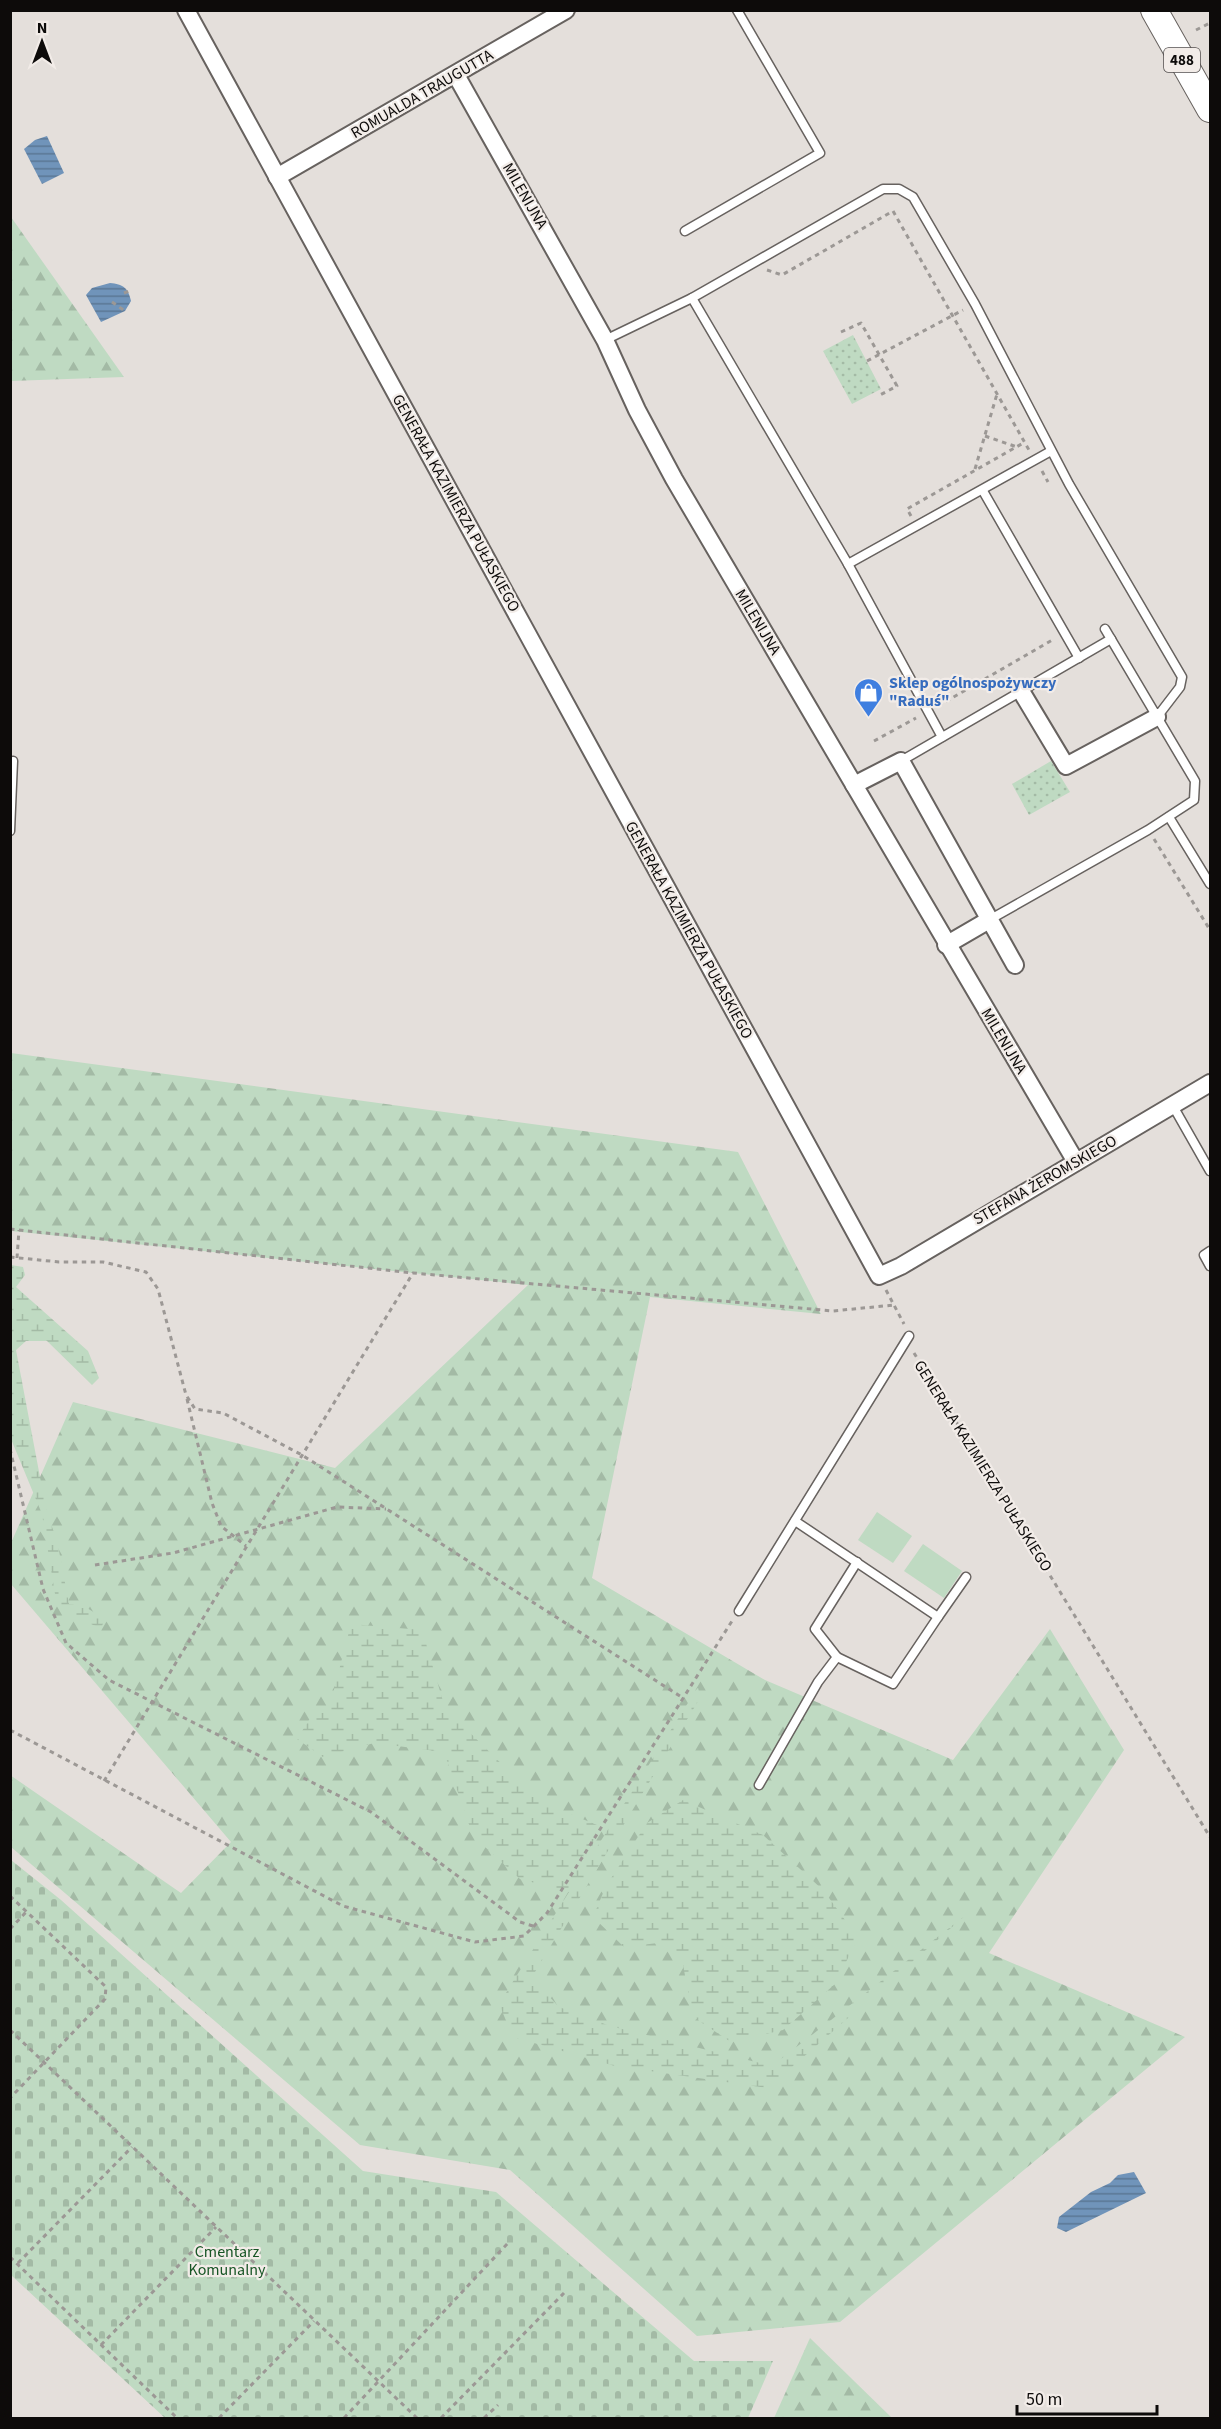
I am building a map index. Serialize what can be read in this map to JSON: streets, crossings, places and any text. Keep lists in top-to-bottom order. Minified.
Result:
{"streets":{"main road":["488"],"street":["ROMUALDA TRAUGUTTA","MILENIJNA","GENERAŁA KAZIMIERZA PUŁASKIEGO","STEFANA ŻEROMSKIEGO"]},"crossings":[["ROMUALDA TRAUGUTTA","MILENIJNA"],["ROMUALDA TRAUGUTTA","GENERAŁA KAZIMIERZA PUŁASKIEGO"],["MILENIJNA","STEFANA ŻEROMSKIEGO"],["GENERAŁA KAZIMIERZA PUŁASKIEGO","STEFANA ŻEROMSKIEGO"]],"parks":["Cmentarz Komunalny"],"places":{"shop":["Sklep ogólnospożywczy \"Raduś\""]},"scale_bar":"50 m","north":"top"}
